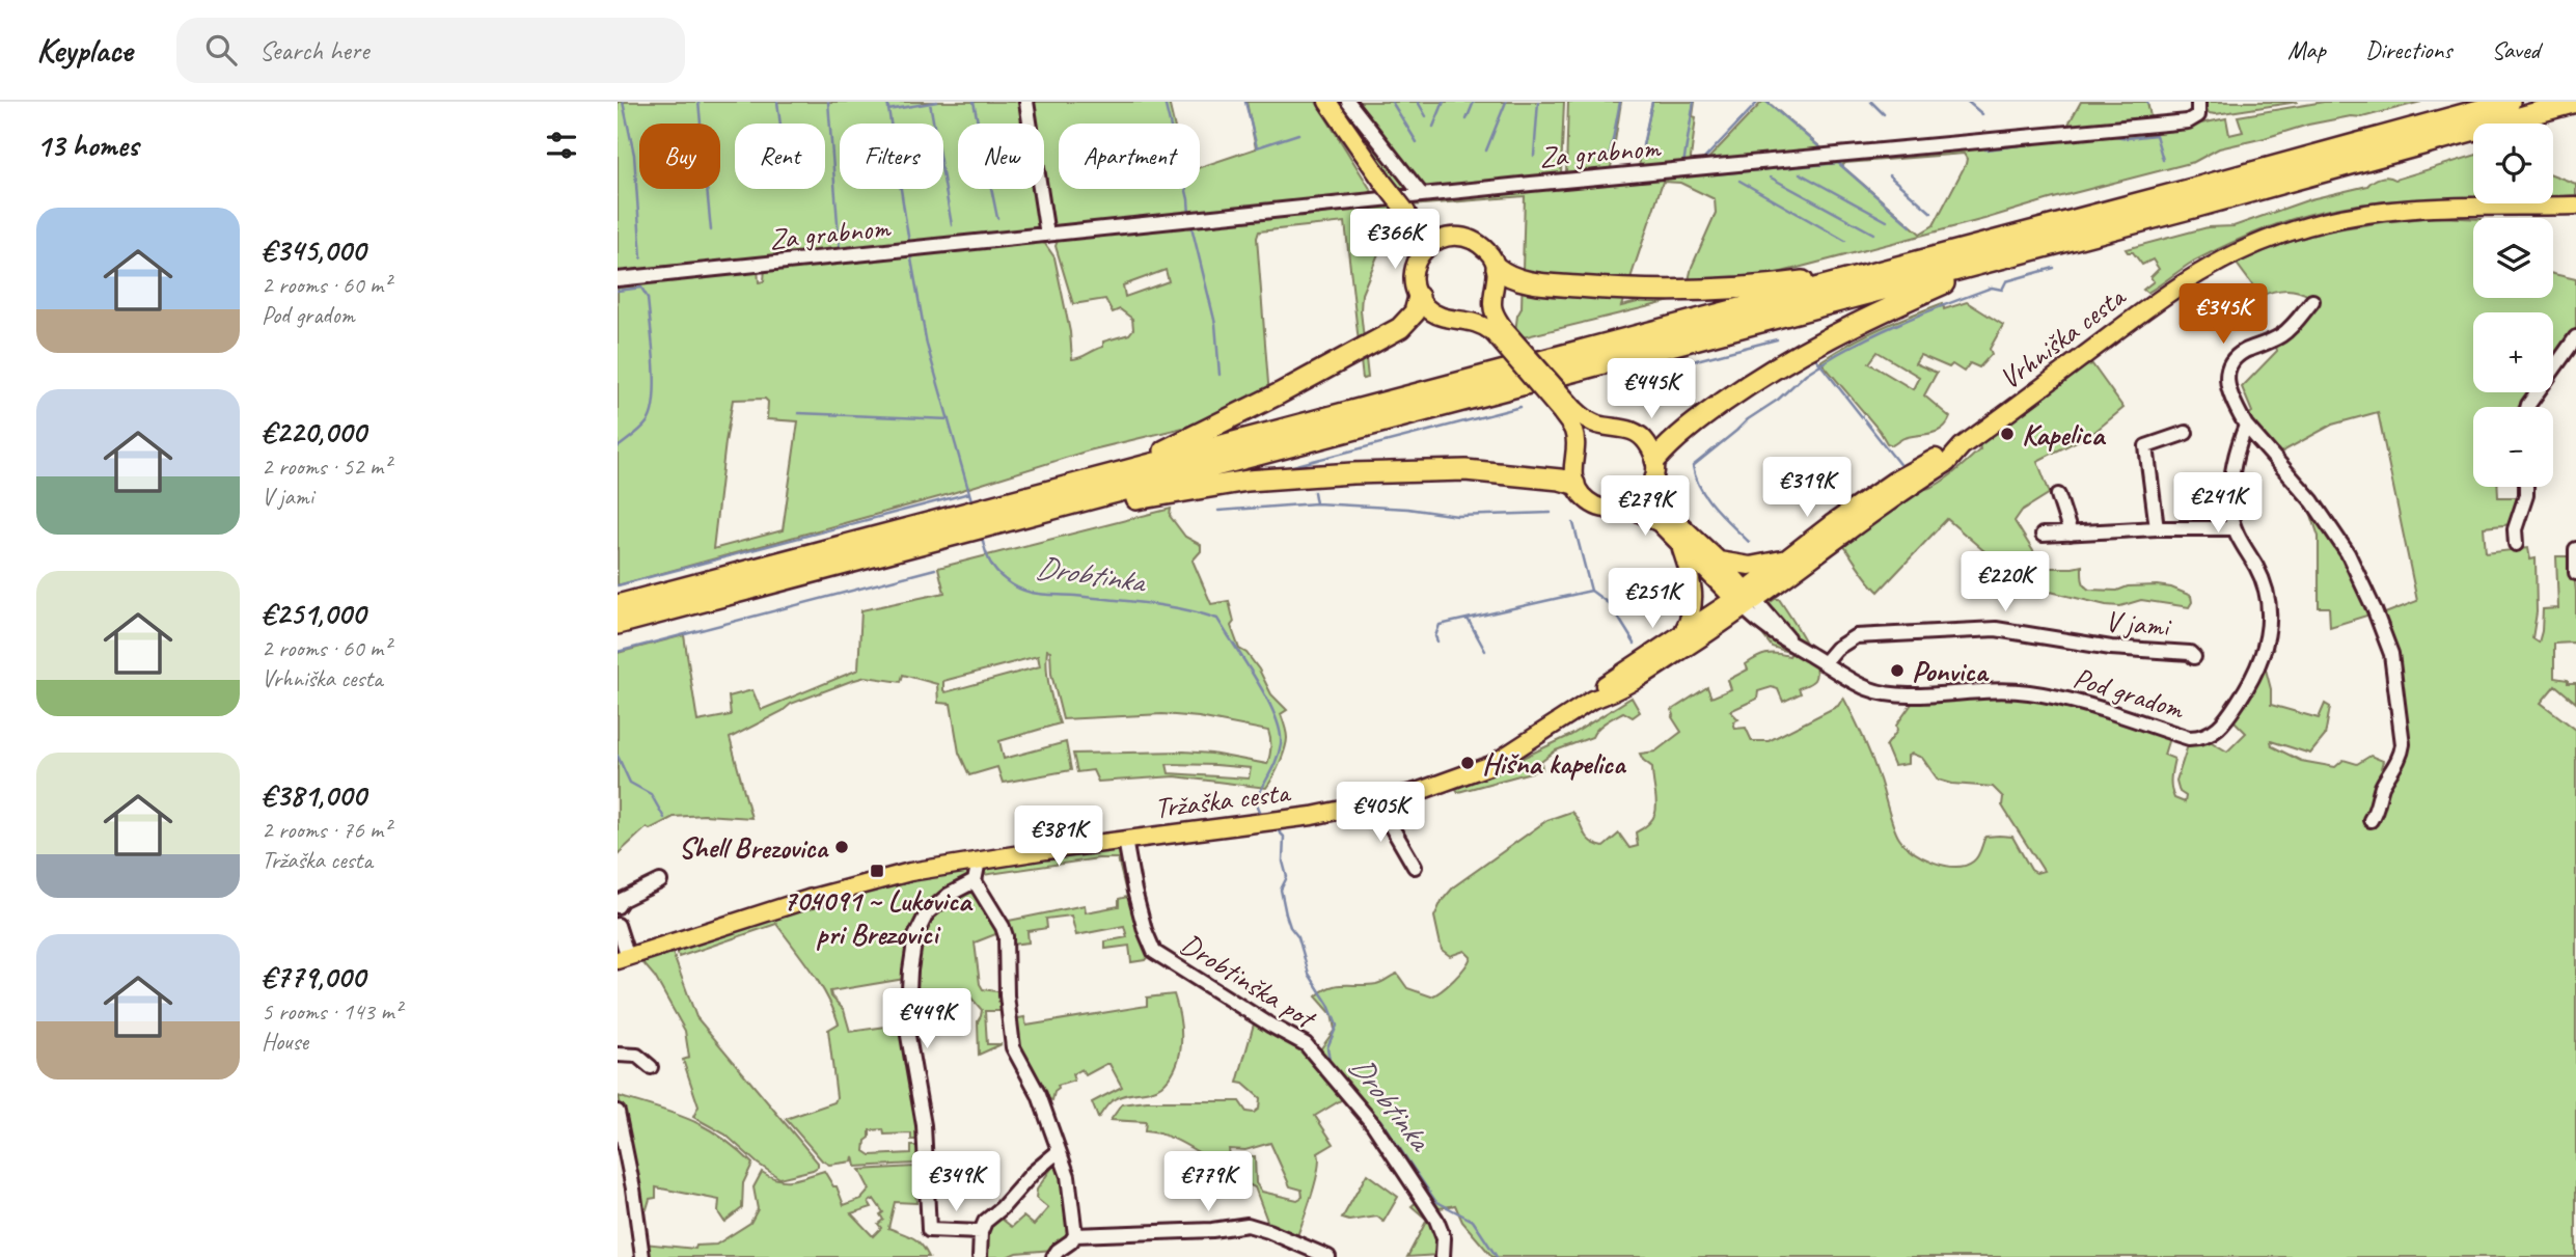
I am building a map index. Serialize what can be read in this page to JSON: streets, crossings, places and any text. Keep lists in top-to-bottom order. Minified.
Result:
{"streets":{"main road":["Vrhniška cesta","Tržaška cesta"],"street":["Za grabnom","V jami","Pod gradom","Drobtinška pot"]},"crossings":[["Vrhniška cesta","Pod gradom"],["Vrhniška cesta","Tržaška cesta"],["V jami","Pod gradom"],["Tržaška cesta","Drobtinška pot"]],"water":["Drobtinka"],"places":{"other":["Kapelica","Ponvica","Hišna kapelica","Shell Brezovica"],"transit":["704091 ~ Lukovica pri Brezovici"]},"page":{"header":"Keyplace","search":"Search here","nav":["Map","Directions","Saved"],"heading":"13 homes","map_buttons":["+","−"],"chip":["Buy","Rent","Filters","New","Apartment"],"list":[{"name":"€345,000","note":"2 rooms · 60 m² · Pod gradom"},{"name":"€220,000","note":"2 rooms · 52 m² · V jami"},{"name":"€251,000","note":"2 rooms · 60 m² · Vrhniška cesta"},{"name":"€381,000","note":"2 rooms · 76 m² · Tržaška cesta"},{"name":"€779,000","note":"5 rooms · 143 m² · House"}],"price":["€366K","€345K","€445K","€319K","€241K","€279K","€220K","€251K","€405K","€381K","€449K","€349K","€779K"]}}
